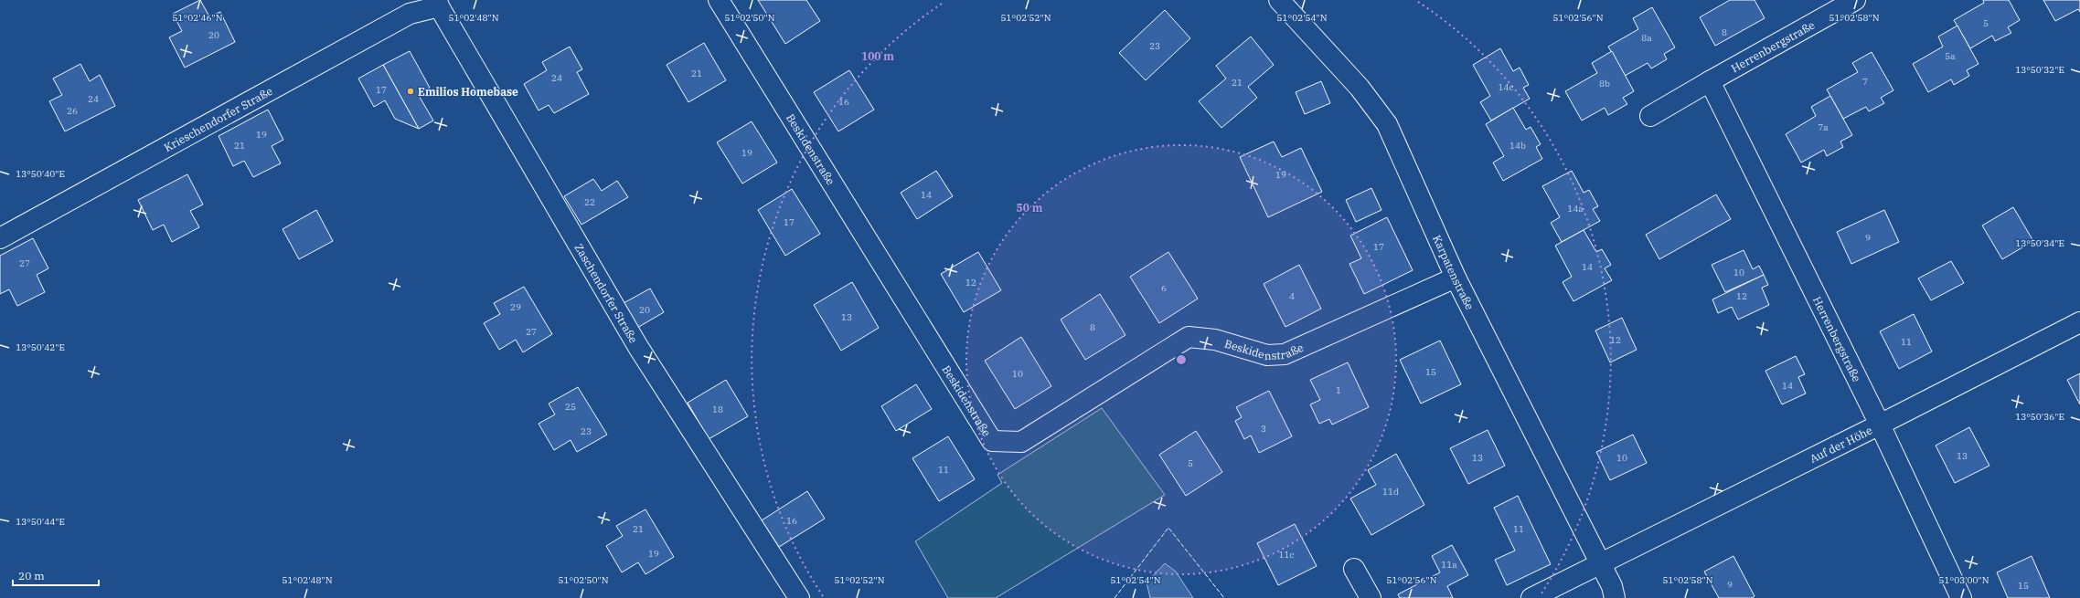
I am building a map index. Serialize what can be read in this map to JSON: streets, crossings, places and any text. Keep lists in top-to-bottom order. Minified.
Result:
{"streets":{"street":["Herrenbergstraße","Krieschendorfer Straße","Beskidenstraße","Karpatenstraße","Zaschendorfer Straße","Auf der Höhe"]},"crossings":[["Herrenbergstraße","Auf der Höhe"],["Krieschendorfer Straße","Zaschendorfer Straße"],["Beskidenstraße","Karpatenstraße"],["Karpatenstraße","Auf der Höhe"]],"places":["Emilios Homebase"],"house_numbers":["5","8","20","8a","23","5a","21","24","7","21","8b","14c","17","24","16","26","7a","19","21","14b","19","19","14","22","14a","17","9","17","27","14","10","12","6","4","12","29","20","13","8","27","12","11","15","10","14","1","25","18","3","23","13","13","10","5","11","11d","16","21","11","19","11c","11a","9","15"],"scale_bar":"20 m","coordinates":["51°02'46\"N","51°02'48\"N","51°02'50\"N","51°02'52\"N","51°02'54\"N","51°02'56\"N","51°02'58\"N","13°50'32\"E","13°50'40\"E","13°50'34\"E","13°50'42\"E","13°50'36\"E","13°50'44\"E","51°03'00\"N"],"rings":["100 m","50 m"]}
